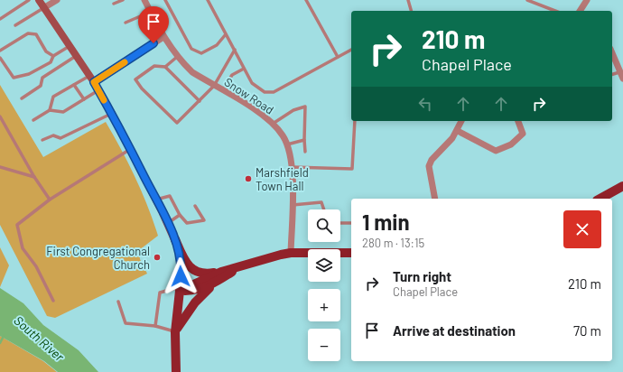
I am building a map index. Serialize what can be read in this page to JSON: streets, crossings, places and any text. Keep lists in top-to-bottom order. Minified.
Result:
{"streets":{"street":["Snow Road"]},"water":["South River"],"places":["Marshfield Town Hall","First Congregational Church"],"page":{"turn":["210 m","Chapel Place"],"heading":["1 min","280 m · 13:15"],"map_buttons":["+","−"],"list":[{"name":"Turn right","note":"Chapel Place","value":"210 m"},{"name":"Arrive at destination","value":"70 m"}]}}
